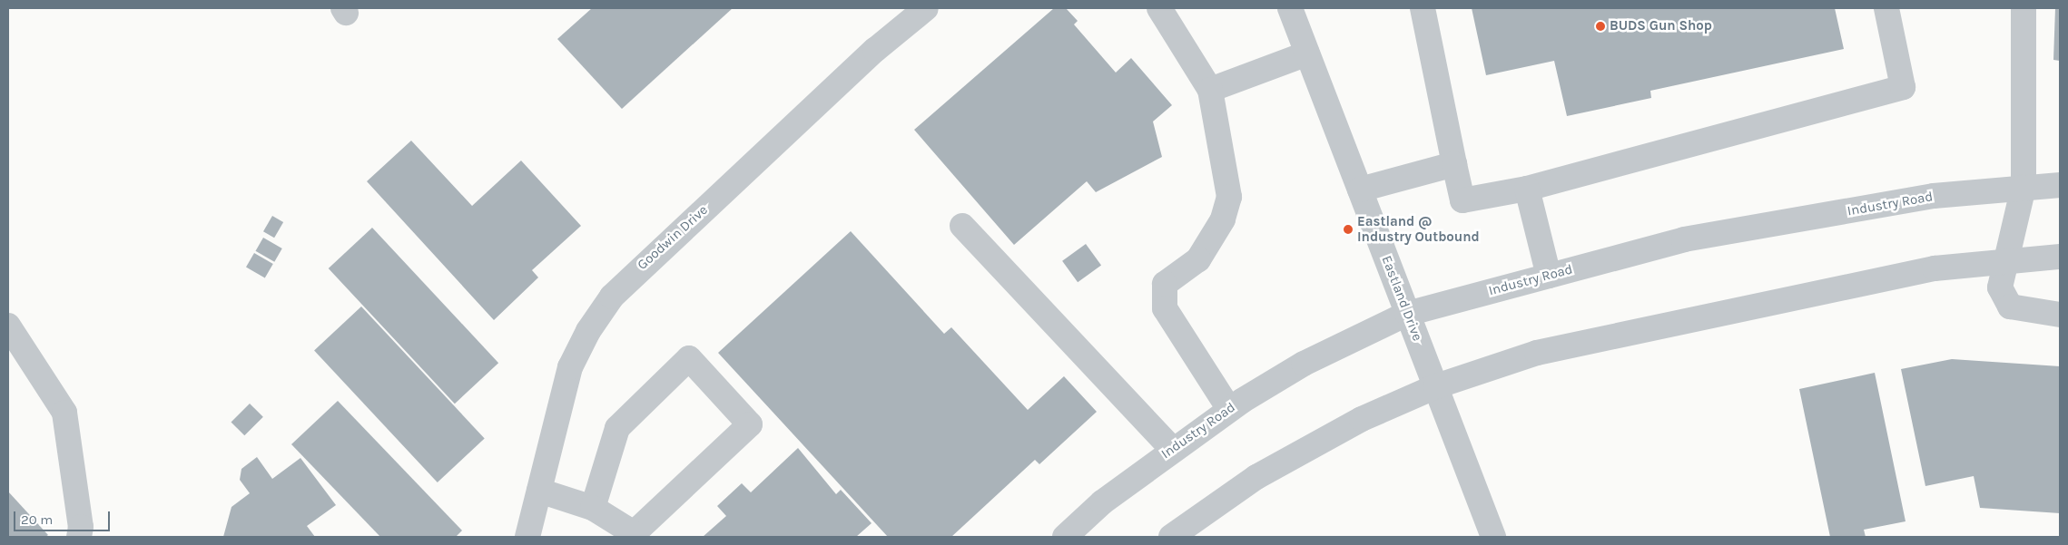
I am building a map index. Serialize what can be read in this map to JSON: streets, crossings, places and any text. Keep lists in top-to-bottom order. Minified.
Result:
{"streets":{"street":["Industry Road","Goodwin Drive","Eastland Drive"]},"crossings":[["Industry Road","Eastland Drive"]],"places":["BUDS Gun Shop","Eastland @ Industry Outbound"],"scale_bar":"20 m"}
